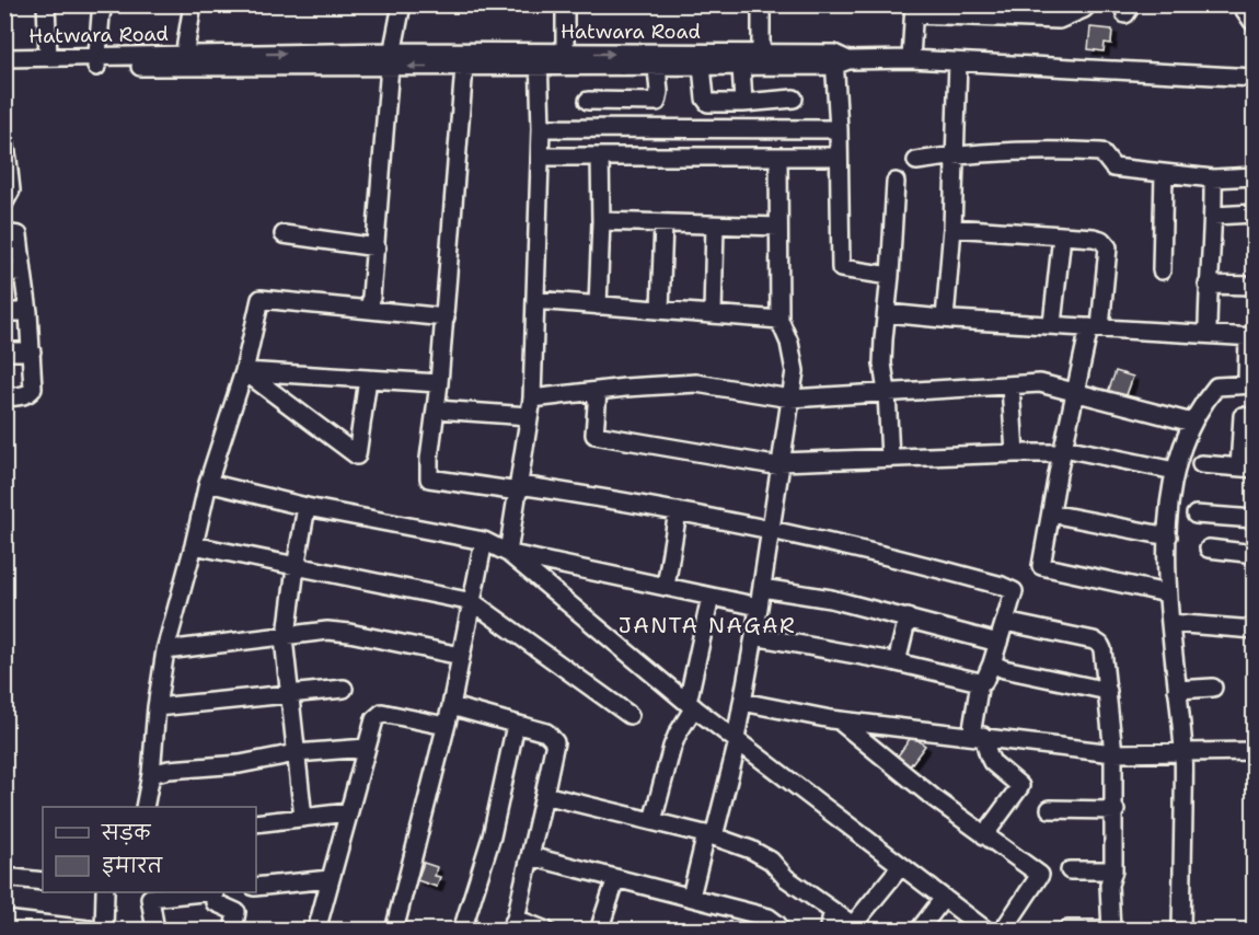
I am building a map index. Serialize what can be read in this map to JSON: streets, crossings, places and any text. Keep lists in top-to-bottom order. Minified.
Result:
{"streets":{"street":["Hatwara Road"]},"districts":["JANTA NAGAR"],"legend":["सड़क","इमारत"]}
